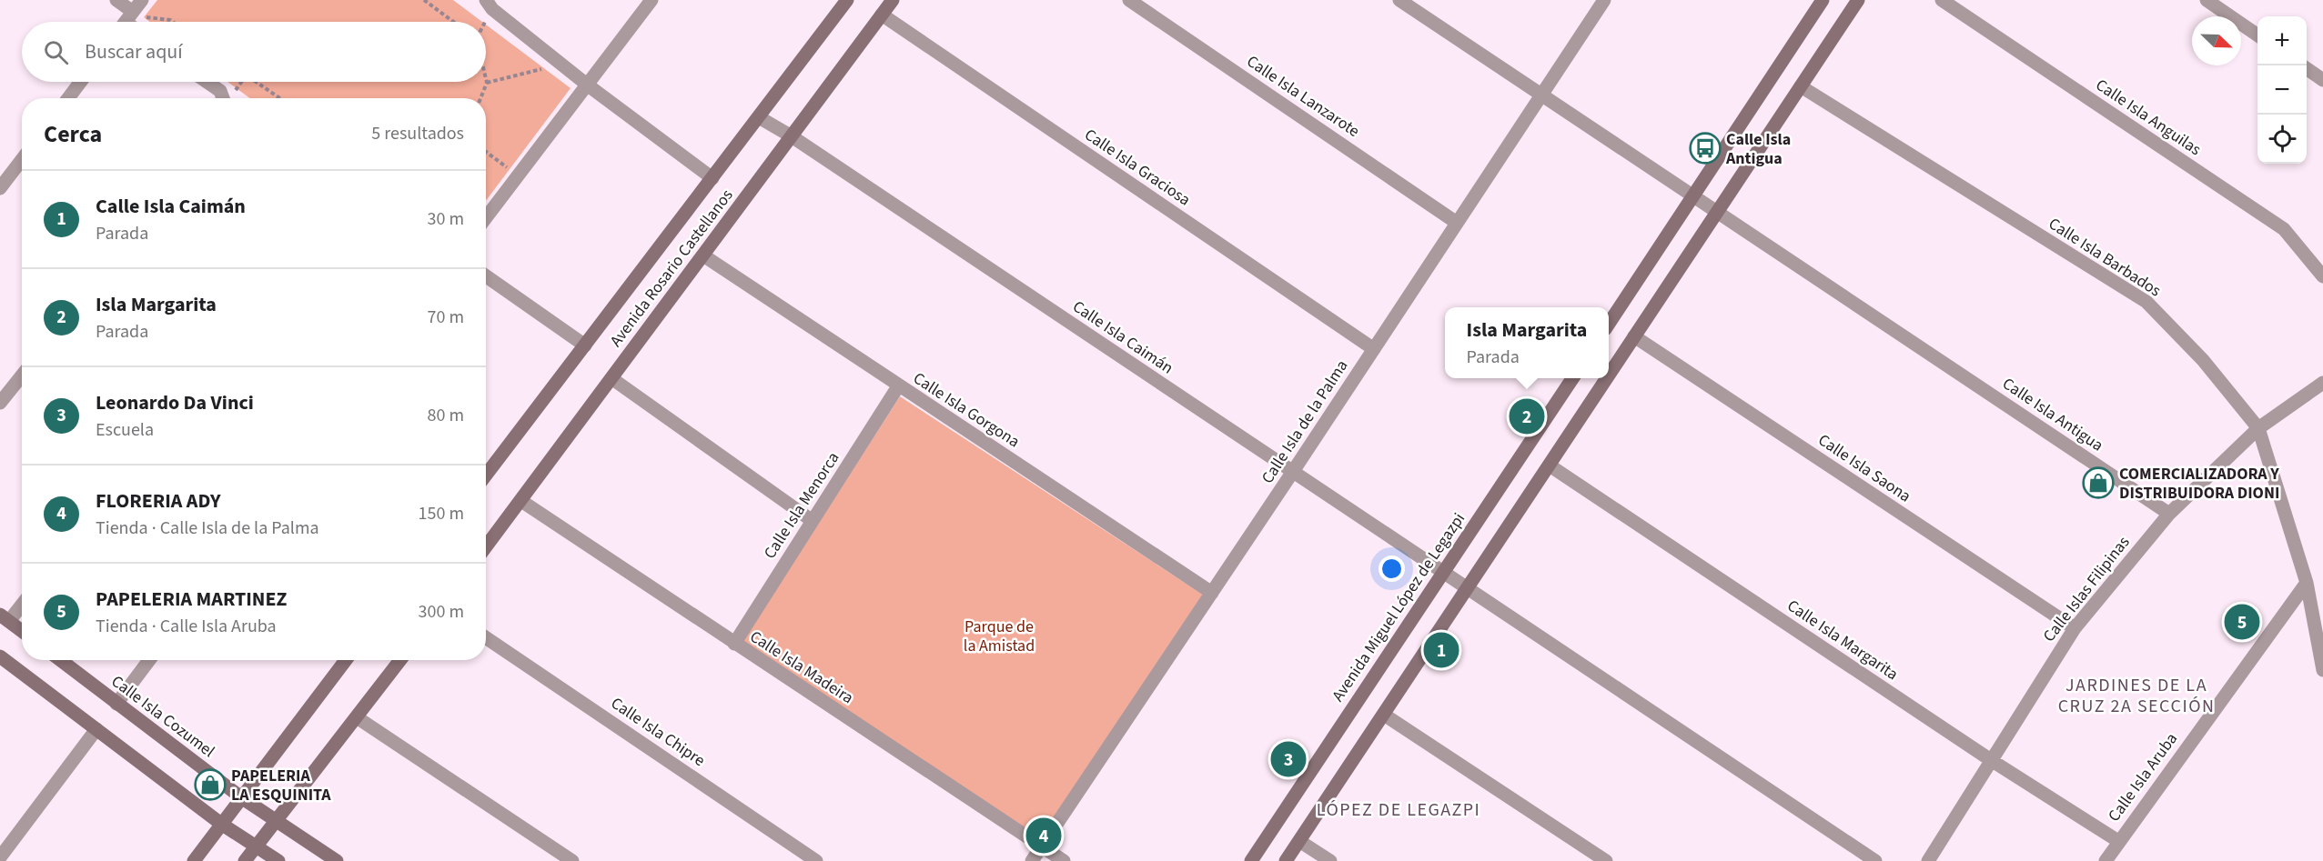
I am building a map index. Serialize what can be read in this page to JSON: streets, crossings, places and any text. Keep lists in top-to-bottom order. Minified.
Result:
{"streets":{"street":["Calle Isla Lanzarote","Calle Isla Anguilas","Calle Isla Graciosa","Calle Isla Barbados","Avenida Rosario Castellanos","Calle Isla Caimán","Calle Isla Gorgona","Calle Isla Antigua","Calle Isla de la Palma","Calle Isla Saona","Calle Isla Menorca","Calle Islas Filipinas","Avenida Miguel López de Legazpi","Calle Isla Margarita","Calle Isla Madeira","Calle Isla Cozumel","Calle Isla Chipre","Calle Isla Aruba"]},"crossings":[["Calle Isla Lanzarote","Calle Isla de la Palma"],["Calle Isla Graciosa","Avenida Rosario Castellanos"],["Calle Isla Graciosa","Calle Isla de la Palma"],["Calle Isla Barbados","Calle Islas Filipinas"],["Calle Isla Barbados","Calle Isla Aruba"],["Avenida Rosario Castellanos","Calle Isla Caimán"],["Avenida Rosario Castellanos","Calle Isla Gorgona"],["Avenida Rosario Castellanos","Calle Isla Madeira"],["Calle Isla Caimán","Calle Isla de la Palma"],["Calle Isla Caimán","Avenida Miguel López de Legazpi"],["Calle Isla Gorgona","Calle Isla de la Palma"],["Calle Isla Gorgona","Calle Isla Menorca"],["Calle Isla Antigua","Calle Isla de la Palma"],["Calle Isla Antigua","Calle Islas Filipinas"],["Calle Isla de la Palma","Calle Isla Madeira"],["Calle Isla Saona","Calle Islas Filipinas"],["Calle Isla Menorca","Calle Isla Madeira"],["Calle Islas Filipinas","Calle Isla Margarita"],["Calle Isla Margarita","Calle Isla Aruba"]],"districts":["JARDINES DE LA CRUZ 2A SECCIÓN","LÓPEZ DE LEGAZPI"],"parks":["Parque de la Amistad"],"places":{"bus stop":["Calle Isla Antigua"],"shop":["COMERCIALIZADORA Y DISTRIBUIDORA DIONI","PAPELERIA LA ESQUINITA"]},"north":"bottom right","page":{"map_buttons":["+","−"],"search":"Buscar aquí","heading":["Cerca","5 resultados"],"list":[{"mark":"1","name":"Calle Isla Caimán","note":"Parada","value":"30 m"},{"mark":"2","name":"Isla Margarita","note":"Parada","value":"70 m"},{"mark":"3","name":"Leonardo Da Vinci","note":"Escuela","value":"80 m"},{"mark":"4","name":"FLORERIA ADY","note":"Tienda · Calle Isla de la Palma","value":"150 m"},{"mark":"5","name":"PAPELERIA MARTINEZ","note":"Tienda · Calle Isla Aruba","value":"300 m"}],"popup":["Isla Margarita","Parada"],"pins":["2","5","1","3","4"]}}
